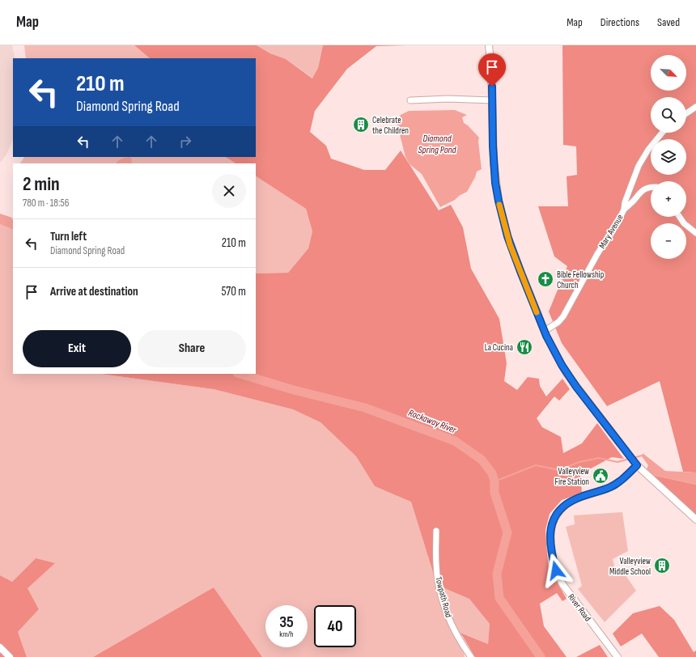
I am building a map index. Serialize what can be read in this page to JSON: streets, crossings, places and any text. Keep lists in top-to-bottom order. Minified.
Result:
{"streets":{"street":["Mary Avenue","Towpath Road","River Road"]},"water":["Diamond Spring Pond","Rockaway River"],"places":{"building":["Celebrate the Children","Valleyview Middle School"],"church":["Bible Fellowship Church"],"restaurant":["La Cucina"],"public building":["Valleyview Fire Station"]},"north":"bottom right","page":{"header":"Map","nav":["Map","Directions","Saved"],"map_buttons":["+","−"],"turn":["210 m","Diamond Spring Road"],"heading":["2 min","780 m · 18:56"],"list":[{"name":"Turn left","note":"Diamond Spring Road","value":"210 m"},{"name":"Arrive at destination","value":"570 m"}],"buttons":["Exit","Share"],"speed":"35 km/h","limit":"40"}}
